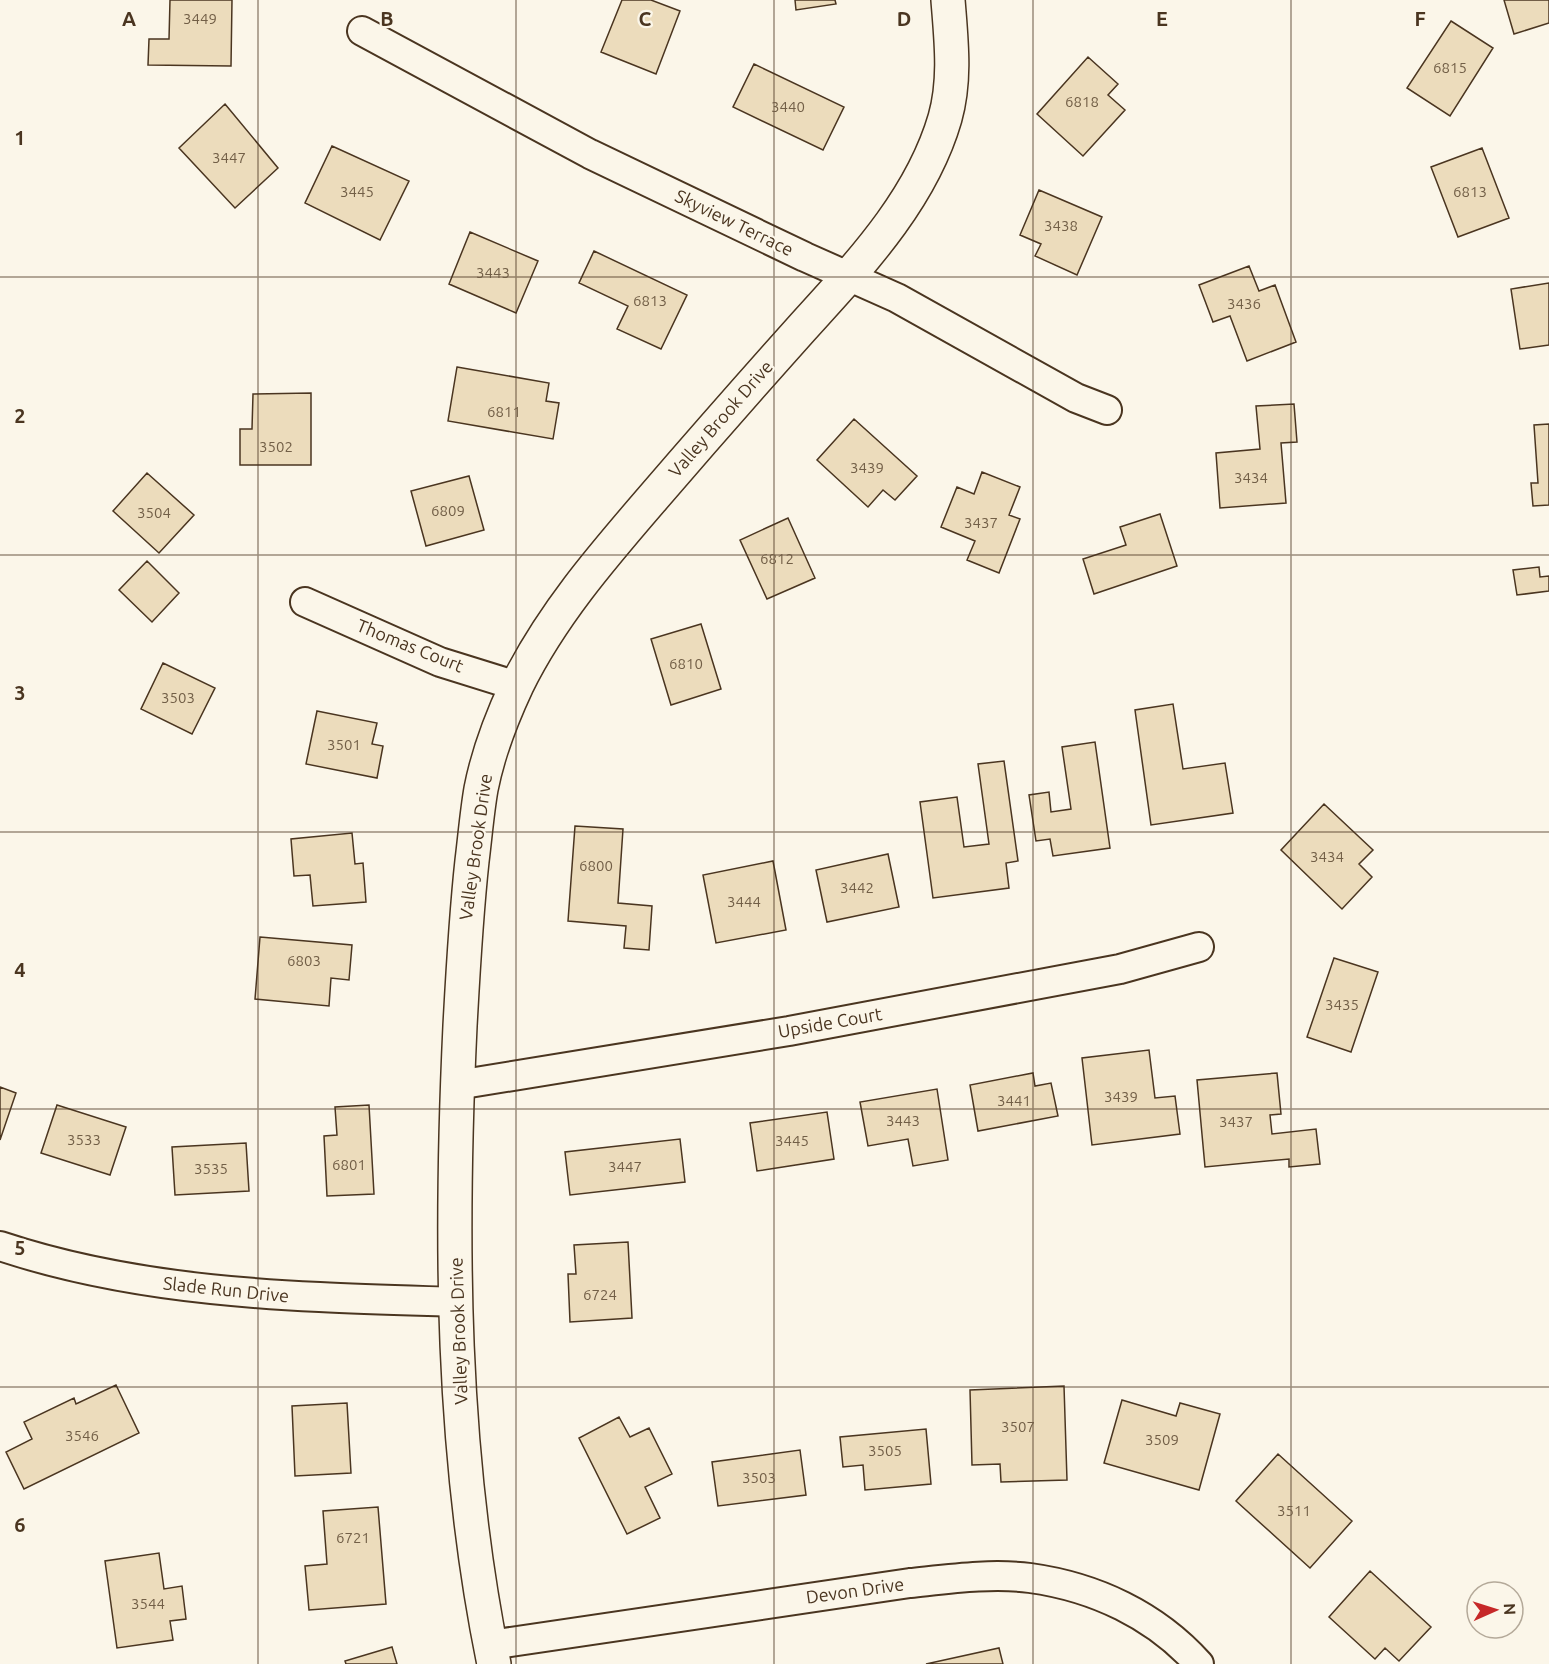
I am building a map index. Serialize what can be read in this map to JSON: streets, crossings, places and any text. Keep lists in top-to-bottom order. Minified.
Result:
{"streets":{"street":["Skyview Terrace","Valley Brook Drive","Thomas Court","Upside Court","Slade Run Drive","Devon Drive"]},"crossings":[["Skyview Terrace","Valley Brook Drive"],["Valley Brook Drive","Thomas Court"],["Valley Brook Drive","Upside Court"],["Valley Brook Drive","Slade Run Drive"],["Valley Brook Drive","Devon Drive"]],"house_numbers":["3449","6815","6818","3440","3447","3445","6813","3438","3443","6813","3436","6811","3502","3439","3434","6809","3504","3437","6812","6810","3503","3501","3434","6800","3442","3444","6803","3435","3439","3441","3443","3437","3533","3445","6801","3447","3535","6724","3507","3546","3509","3505","3503","3511","6721","3544"],"north":"right","grid":{"columns":["A","B","C","D","E","F"],"rows":["1","2","3","4","5","6"]}}
